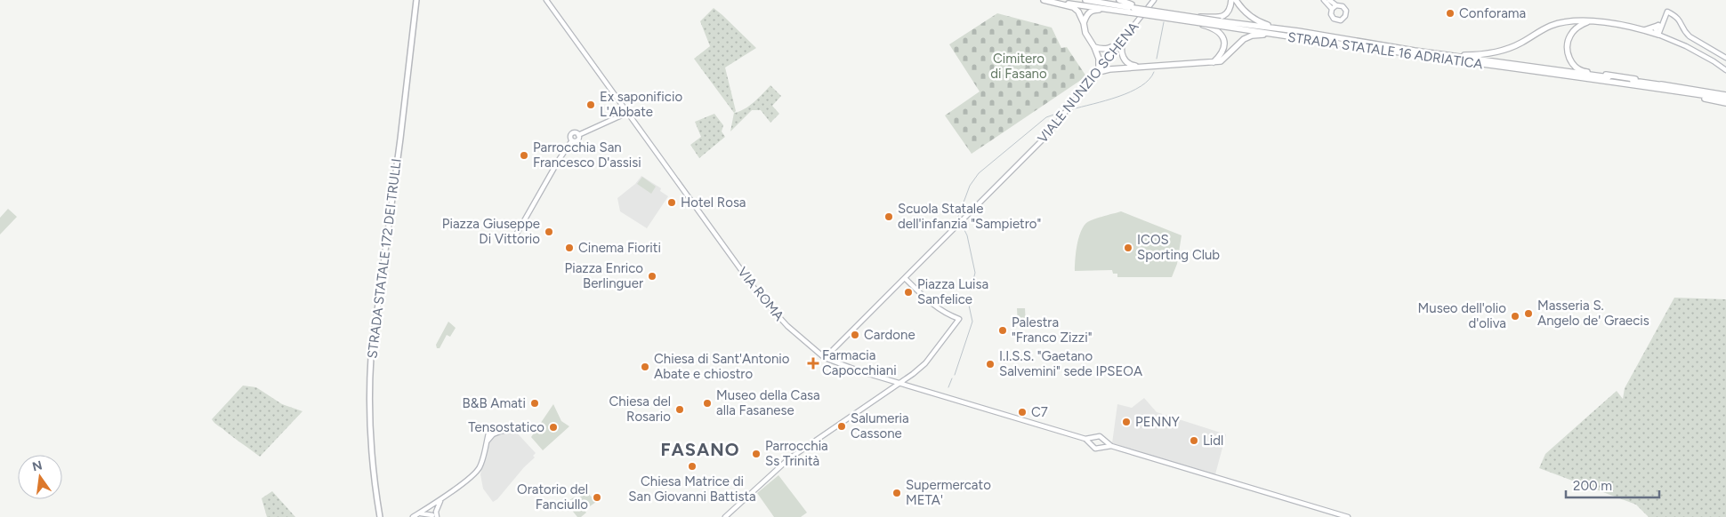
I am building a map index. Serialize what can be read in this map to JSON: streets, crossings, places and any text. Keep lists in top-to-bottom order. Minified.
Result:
{"streets":{"highway":["STRADA STATALE 16 ADRIATICA"],"main road":["STRADA STATALE 172 DEI TRULLI"],"street":["VIALE NUNZIO SCHENA","VIA ROMA"]},"crossings":[["VIALE NUNZIO SCHENA","VIA ROMA"]],"districts":["FASANO"],"parks":["Cimitero di Fasano"],"places":{"other":["Conforama","Ex saponificio L'Abbate","Parrocchia San Francesco D'assisi","Hotel Rosa","Scuola Statale dell'infanzia \"Sampietro\"","Piazza Giuseppe Di Vittorio","Cinema Fioriti","ICOS Sporting Club","Piazza Enrico Berlinguer","Piazza Luisa Sanfelice","Masseria S. Angelo de' Graecis","Museo dell'olio d'oliva","Palestra \"Franco Zizzi\"","Cardone","I.I.S.S. \"Gaetano Salvemini\" sede IPSEOA","Chiesa di Sant'Antonio Abate e chiostro","B&B Amati","Museo della Casa alla Fasanese","Chiesa del Rosario","C7","PENNY","Salumeria Cassone","Tensostatico","Lidl","Parrocchia Ss Trinità","Chiesa Matrice di San Giovanni Battista","Supermercato META'","Oratorio del Fanciullo"],"health":["Farmacia Capocchiani"]},"scale_bar":"200 m","north":"top"}
